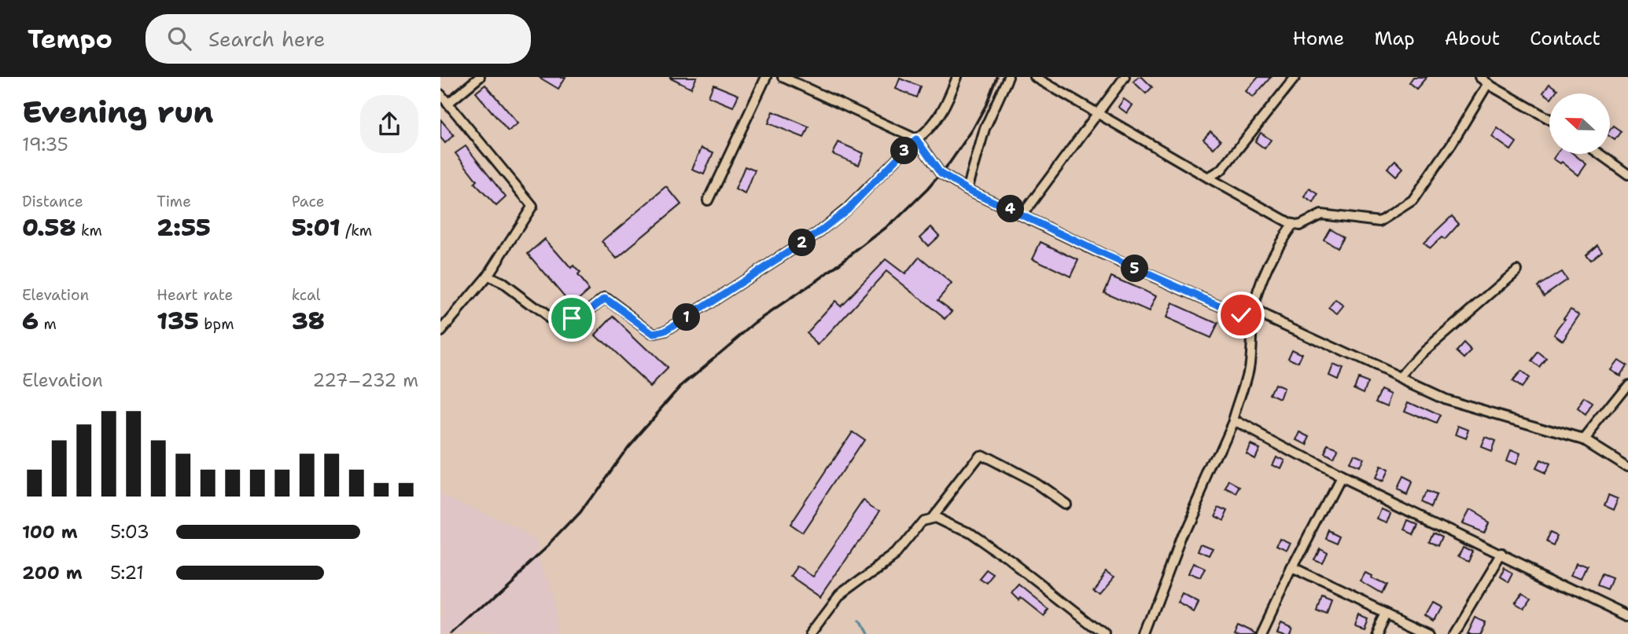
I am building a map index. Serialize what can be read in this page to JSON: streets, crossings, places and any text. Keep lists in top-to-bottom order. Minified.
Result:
{"north":"left","page":{"header":"Tempo","search":"Search here","nav":["Home","Map","About","Contact"],"heading":["Evening run","19:35"],"pins":["3","4","2","5","1"],"stats":[["Distance","0.58 km"],["Time","2:55"],["Pace","5:01 /km"],["Elevation","6 m"],["Heart rate","135 bpm"],["kcal","38"]],"chart":["Elevation","227–232 m"],"list":[{"name":"100 m","note":"5:03"},{"name":"200 m","note":"5:21"}]}}
